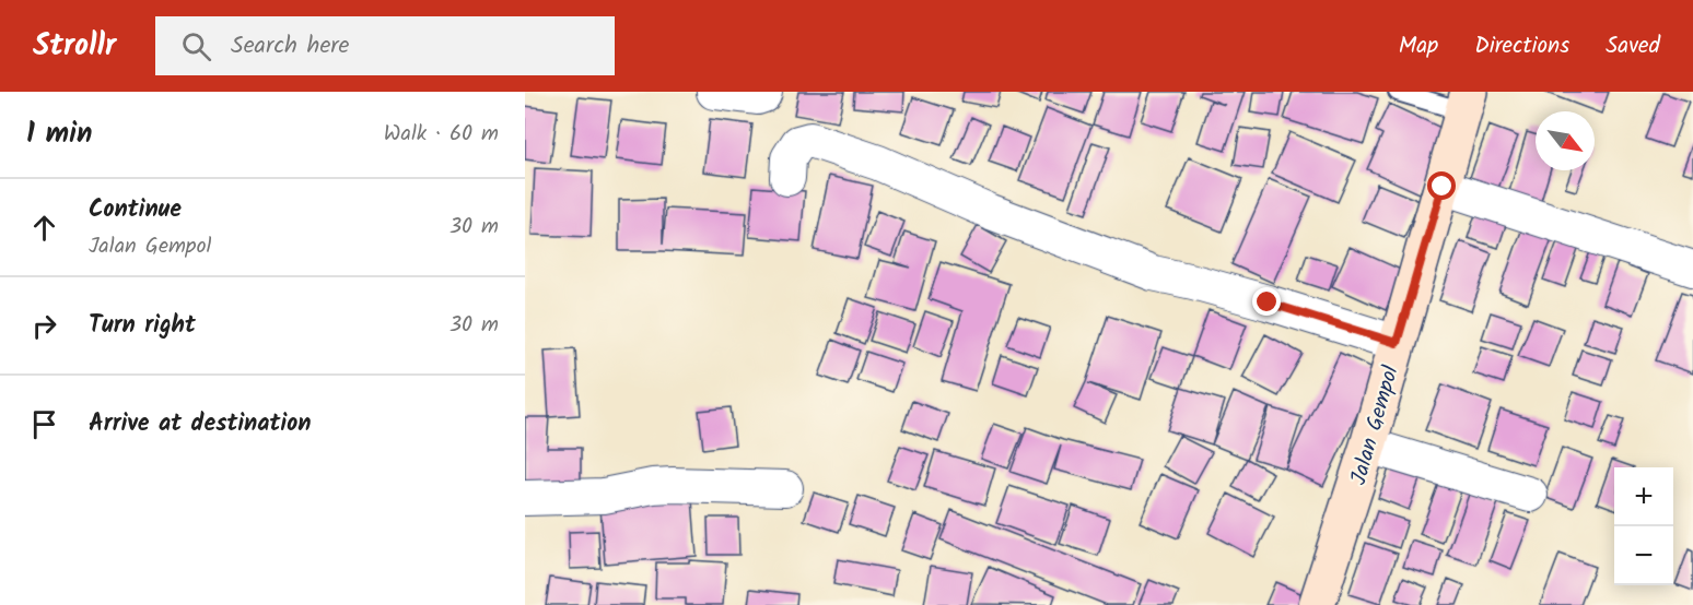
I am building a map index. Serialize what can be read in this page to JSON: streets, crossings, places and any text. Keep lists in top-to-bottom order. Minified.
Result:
{"streets":{"main road":["Jalan Gempol"]},"north":"bottom right","page":{"header":"Strollr","search":"Search here","nav":["Map","Directions","Saved"],"heading":["1 min","Walk · 60 m"],"list":[["Continue","Jalan Gempol","30 m"],["Turn right","30 m"],"Arrive at destination"],"map_buttons":["+","−"]}}
